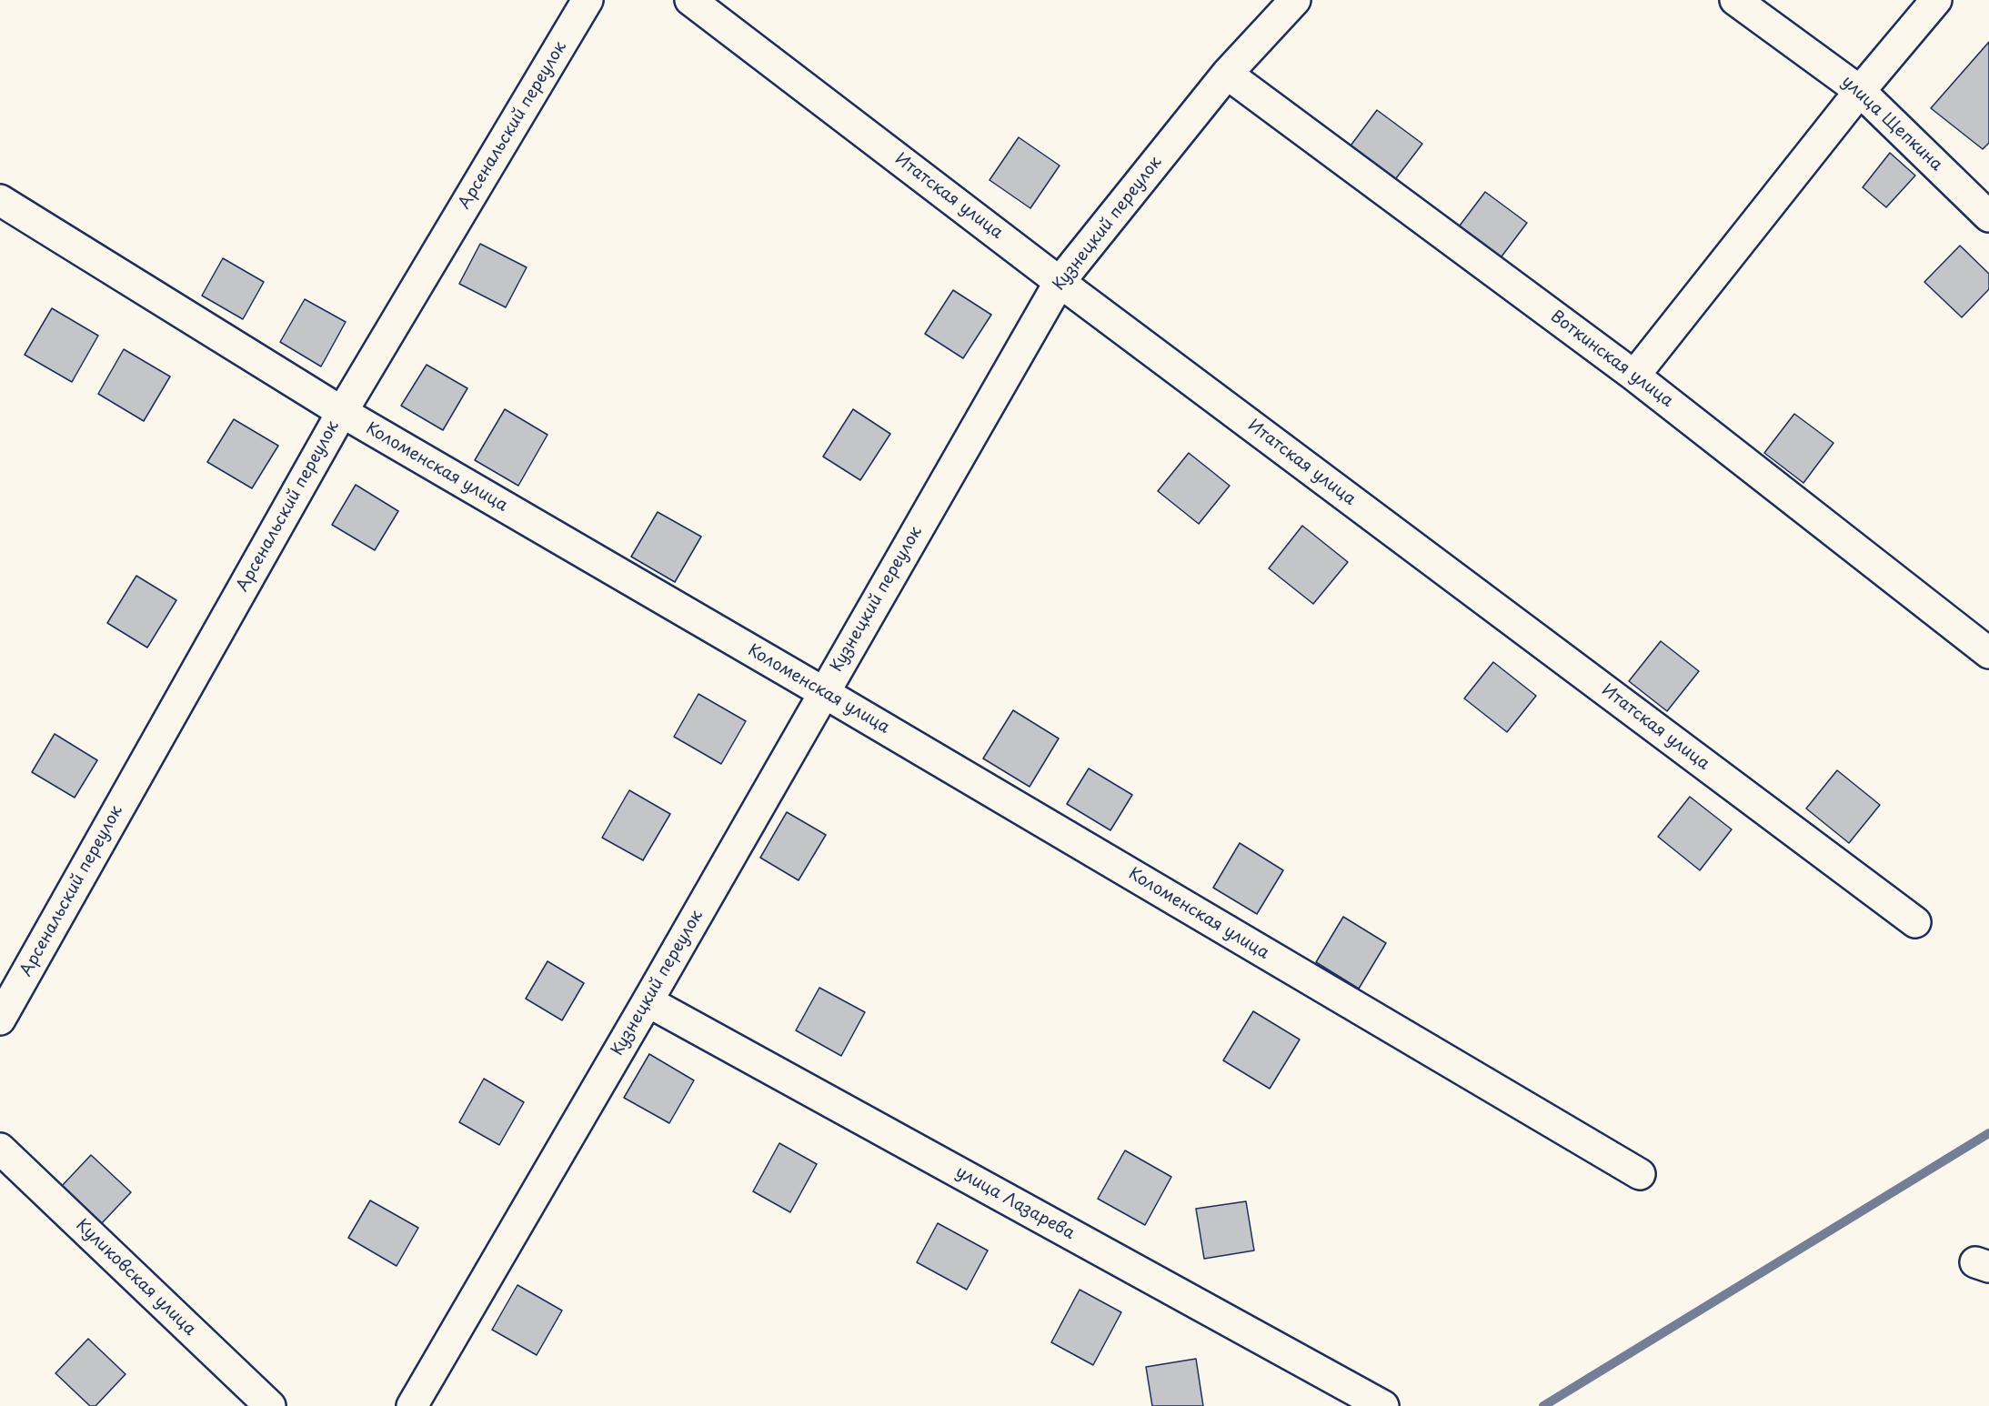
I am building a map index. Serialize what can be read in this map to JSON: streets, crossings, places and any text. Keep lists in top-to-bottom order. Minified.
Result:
{"streets":{"street":["улица Щепкина","Арсенальский переулок","Итатская улица","Кузнецкий переулок","Воткинская улица","Коломенская улица","улица Лазарева","Куликовская улица"]},"crossings":[["Арсенальский переулок","Коломенская улица"],["Итатская улица","Кузнецкий переулок"],["Кузнецкий переулок","Воткинская улица"],["Кузнецкий переулок","Коломенская улица"],["Кузнецкий переулок","улица Лазарева"]]}
